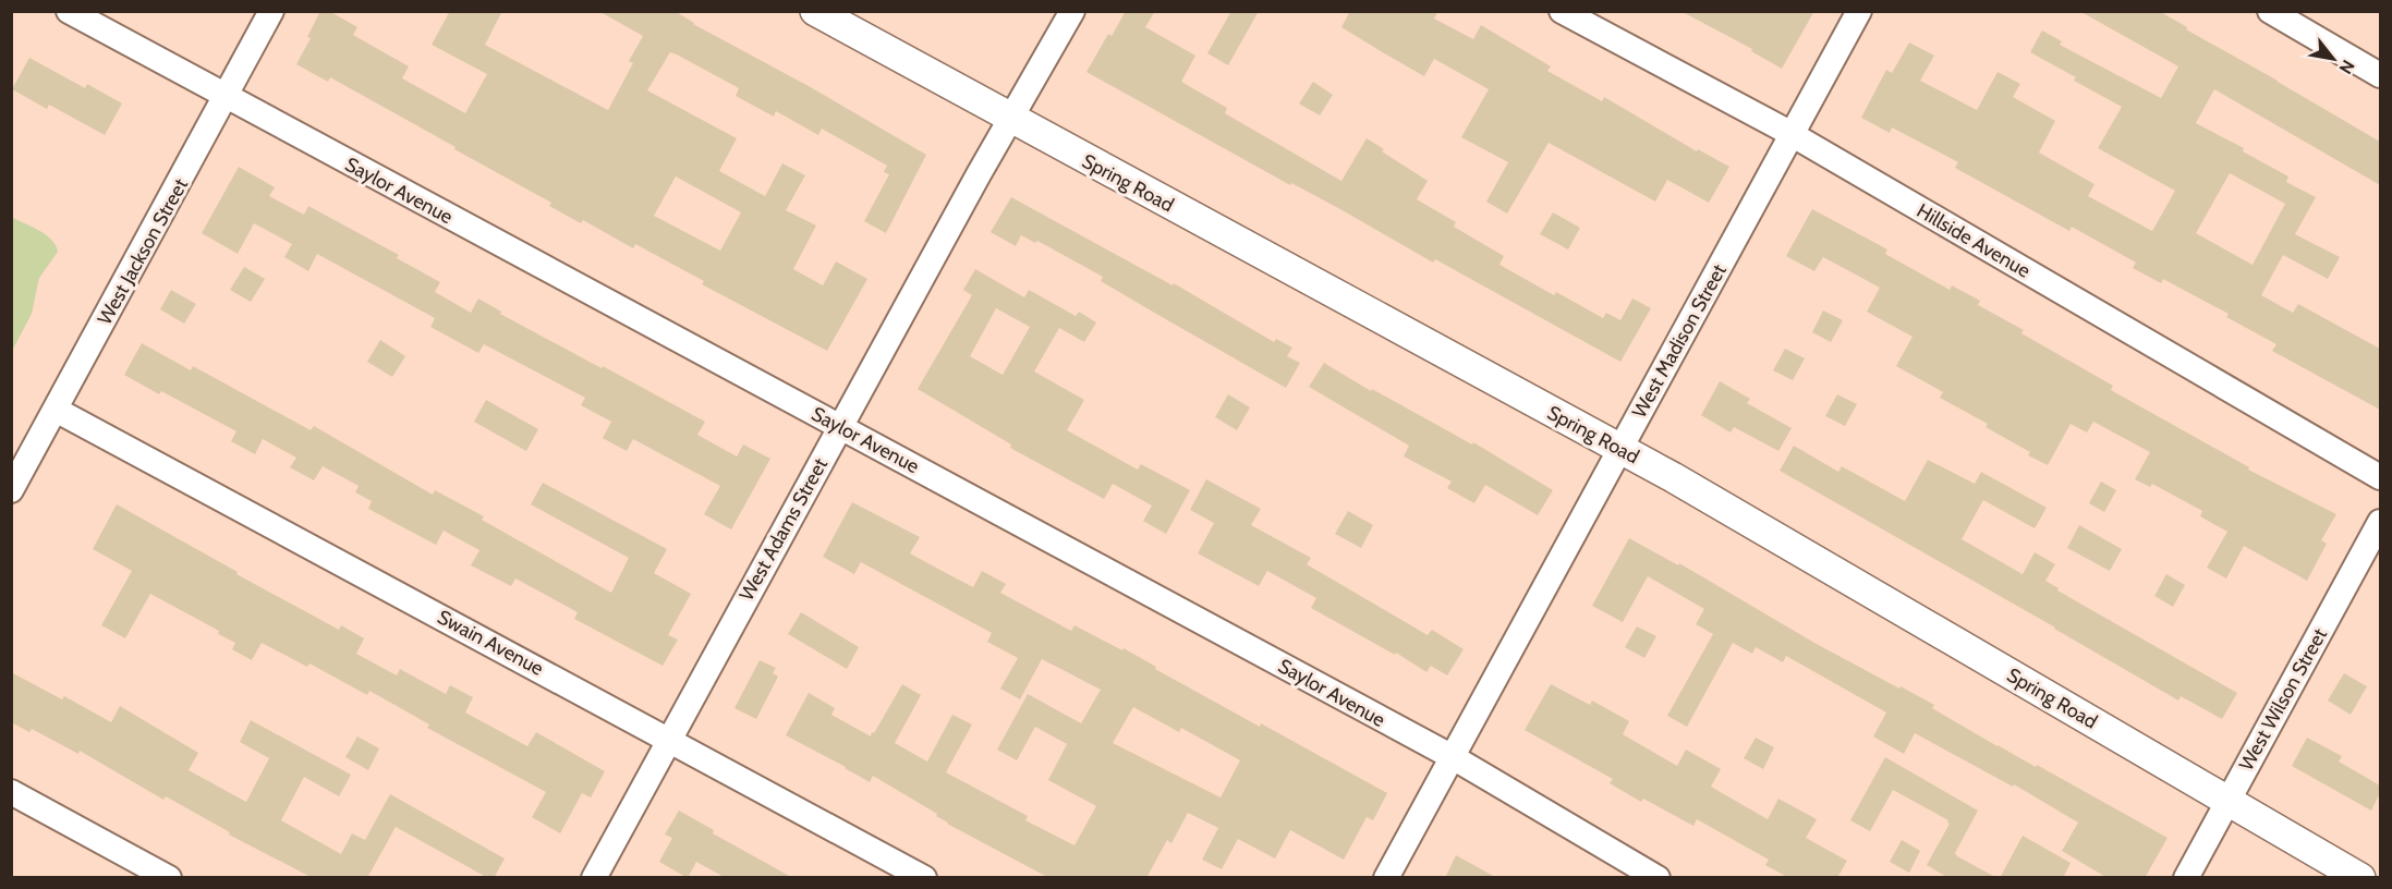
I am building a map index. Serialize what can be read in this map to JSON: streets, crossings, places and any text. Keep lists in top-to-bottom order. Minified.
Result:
{"streets":{"street":["Spring Road","Saylor Avenue","Hillside Avenue","West Jackson Street","West Madison Street","West Adams Street","Swain Avenue","West Wilson Street"]},"crossings":[["Spring Road","West Madison Street"],["Spring Road","West Adams Street"],["Spring Road","West Wilson Street"],["Saylor Avenue","West Jackson Street"],["Saylor Avenue","West Madison Street"],["Saylor Avenue","West Adams Street"],["Hillside Avenue","West Madison Street"],["West Jackson Street","Swain Avenue"],["West Adams Street","Swain Avenue"]],"north":"bottom right"}
